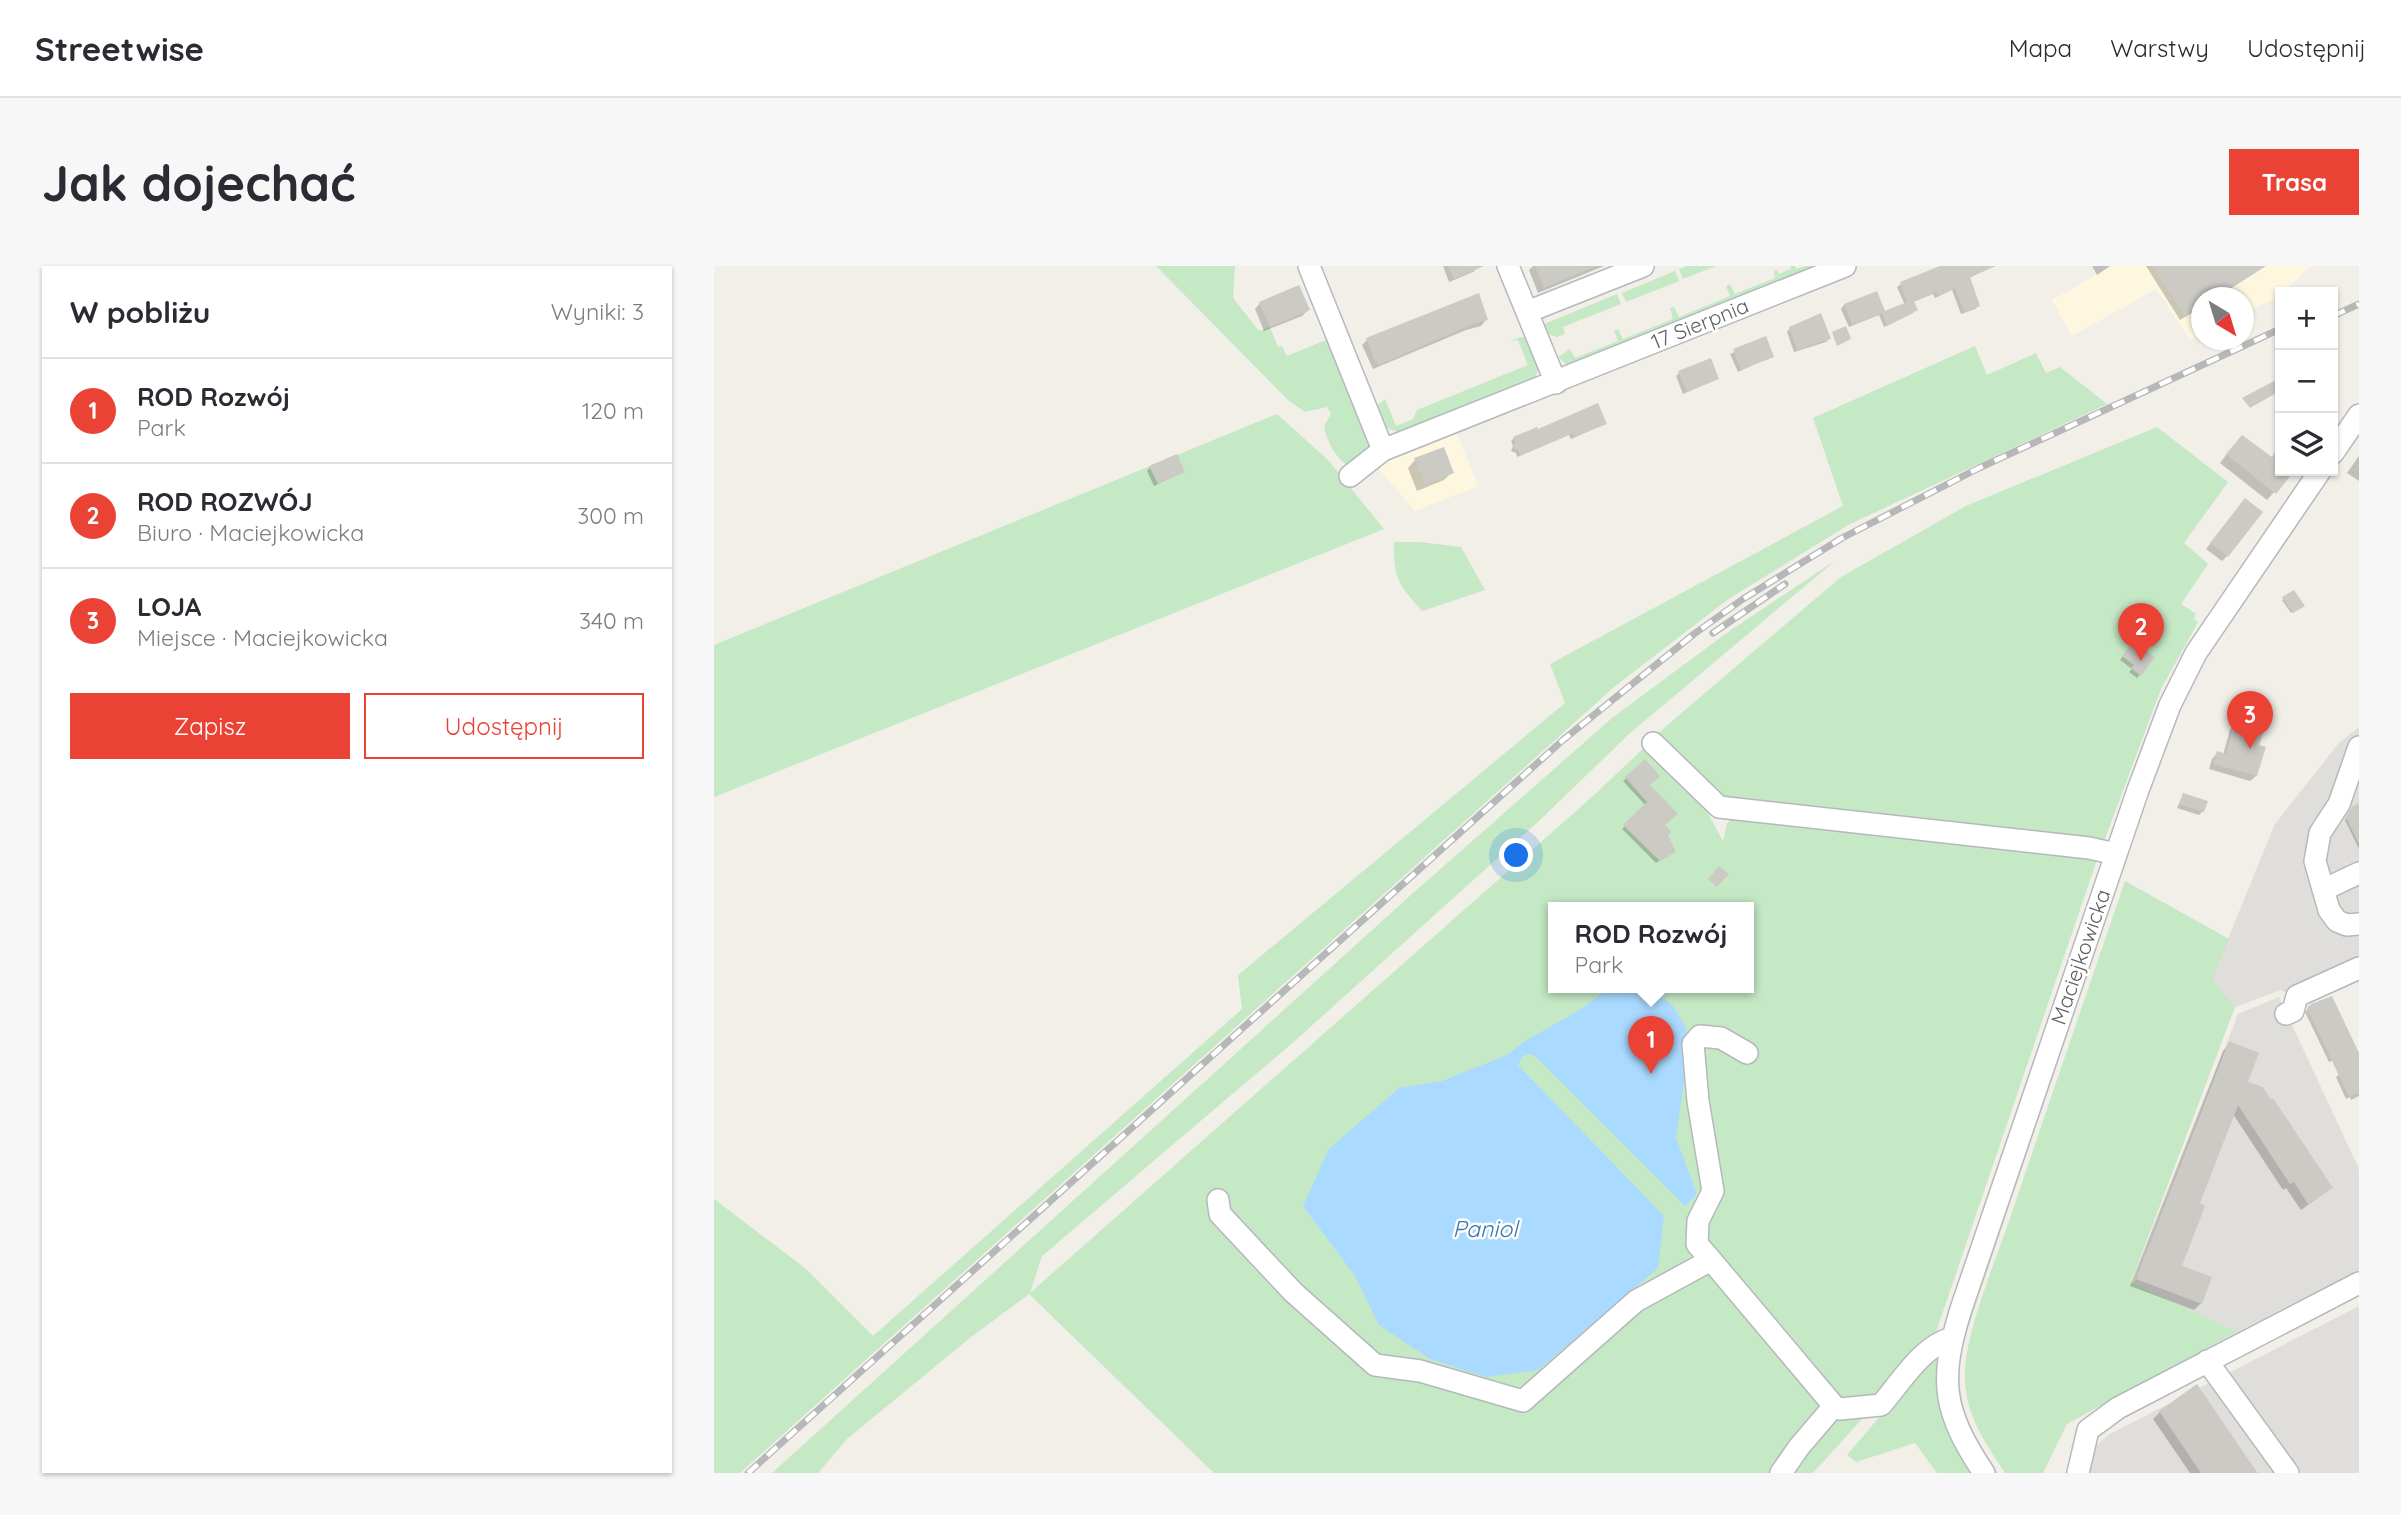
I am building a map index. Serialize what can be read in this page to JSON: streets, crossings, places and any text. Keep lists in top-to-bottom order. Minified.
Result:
{"streets":{"street":["17 Sierpnia","Maciejkowicka"]},"water":["Paniol"],"north":"bottom right","page":{"header":"Streetwise","nav":["Mapa","Warstwy","Udostępnij"],"buttons":["Trasa",["Zapisz","Udostępnij"]],"title":"Jak dojechać","heading":["W pobliżu","Wyniki: 3"],"map_buttons":["+","−"],"list":[{"mark":"1","name":"ROD Rozwój","note":"Park","value":"120 m"},{"mark":"2","name":"ROD ROZWÓJ","note":"Biuro · Maciejkowicka","value":"300 m"},{"mark":"3","name":"LOJA","note":"Miejsce · Maciejkowicka","value":"340 m"}],"pins":["2","3","1"],"popup":["ROD Rozwój","Park"]}}
